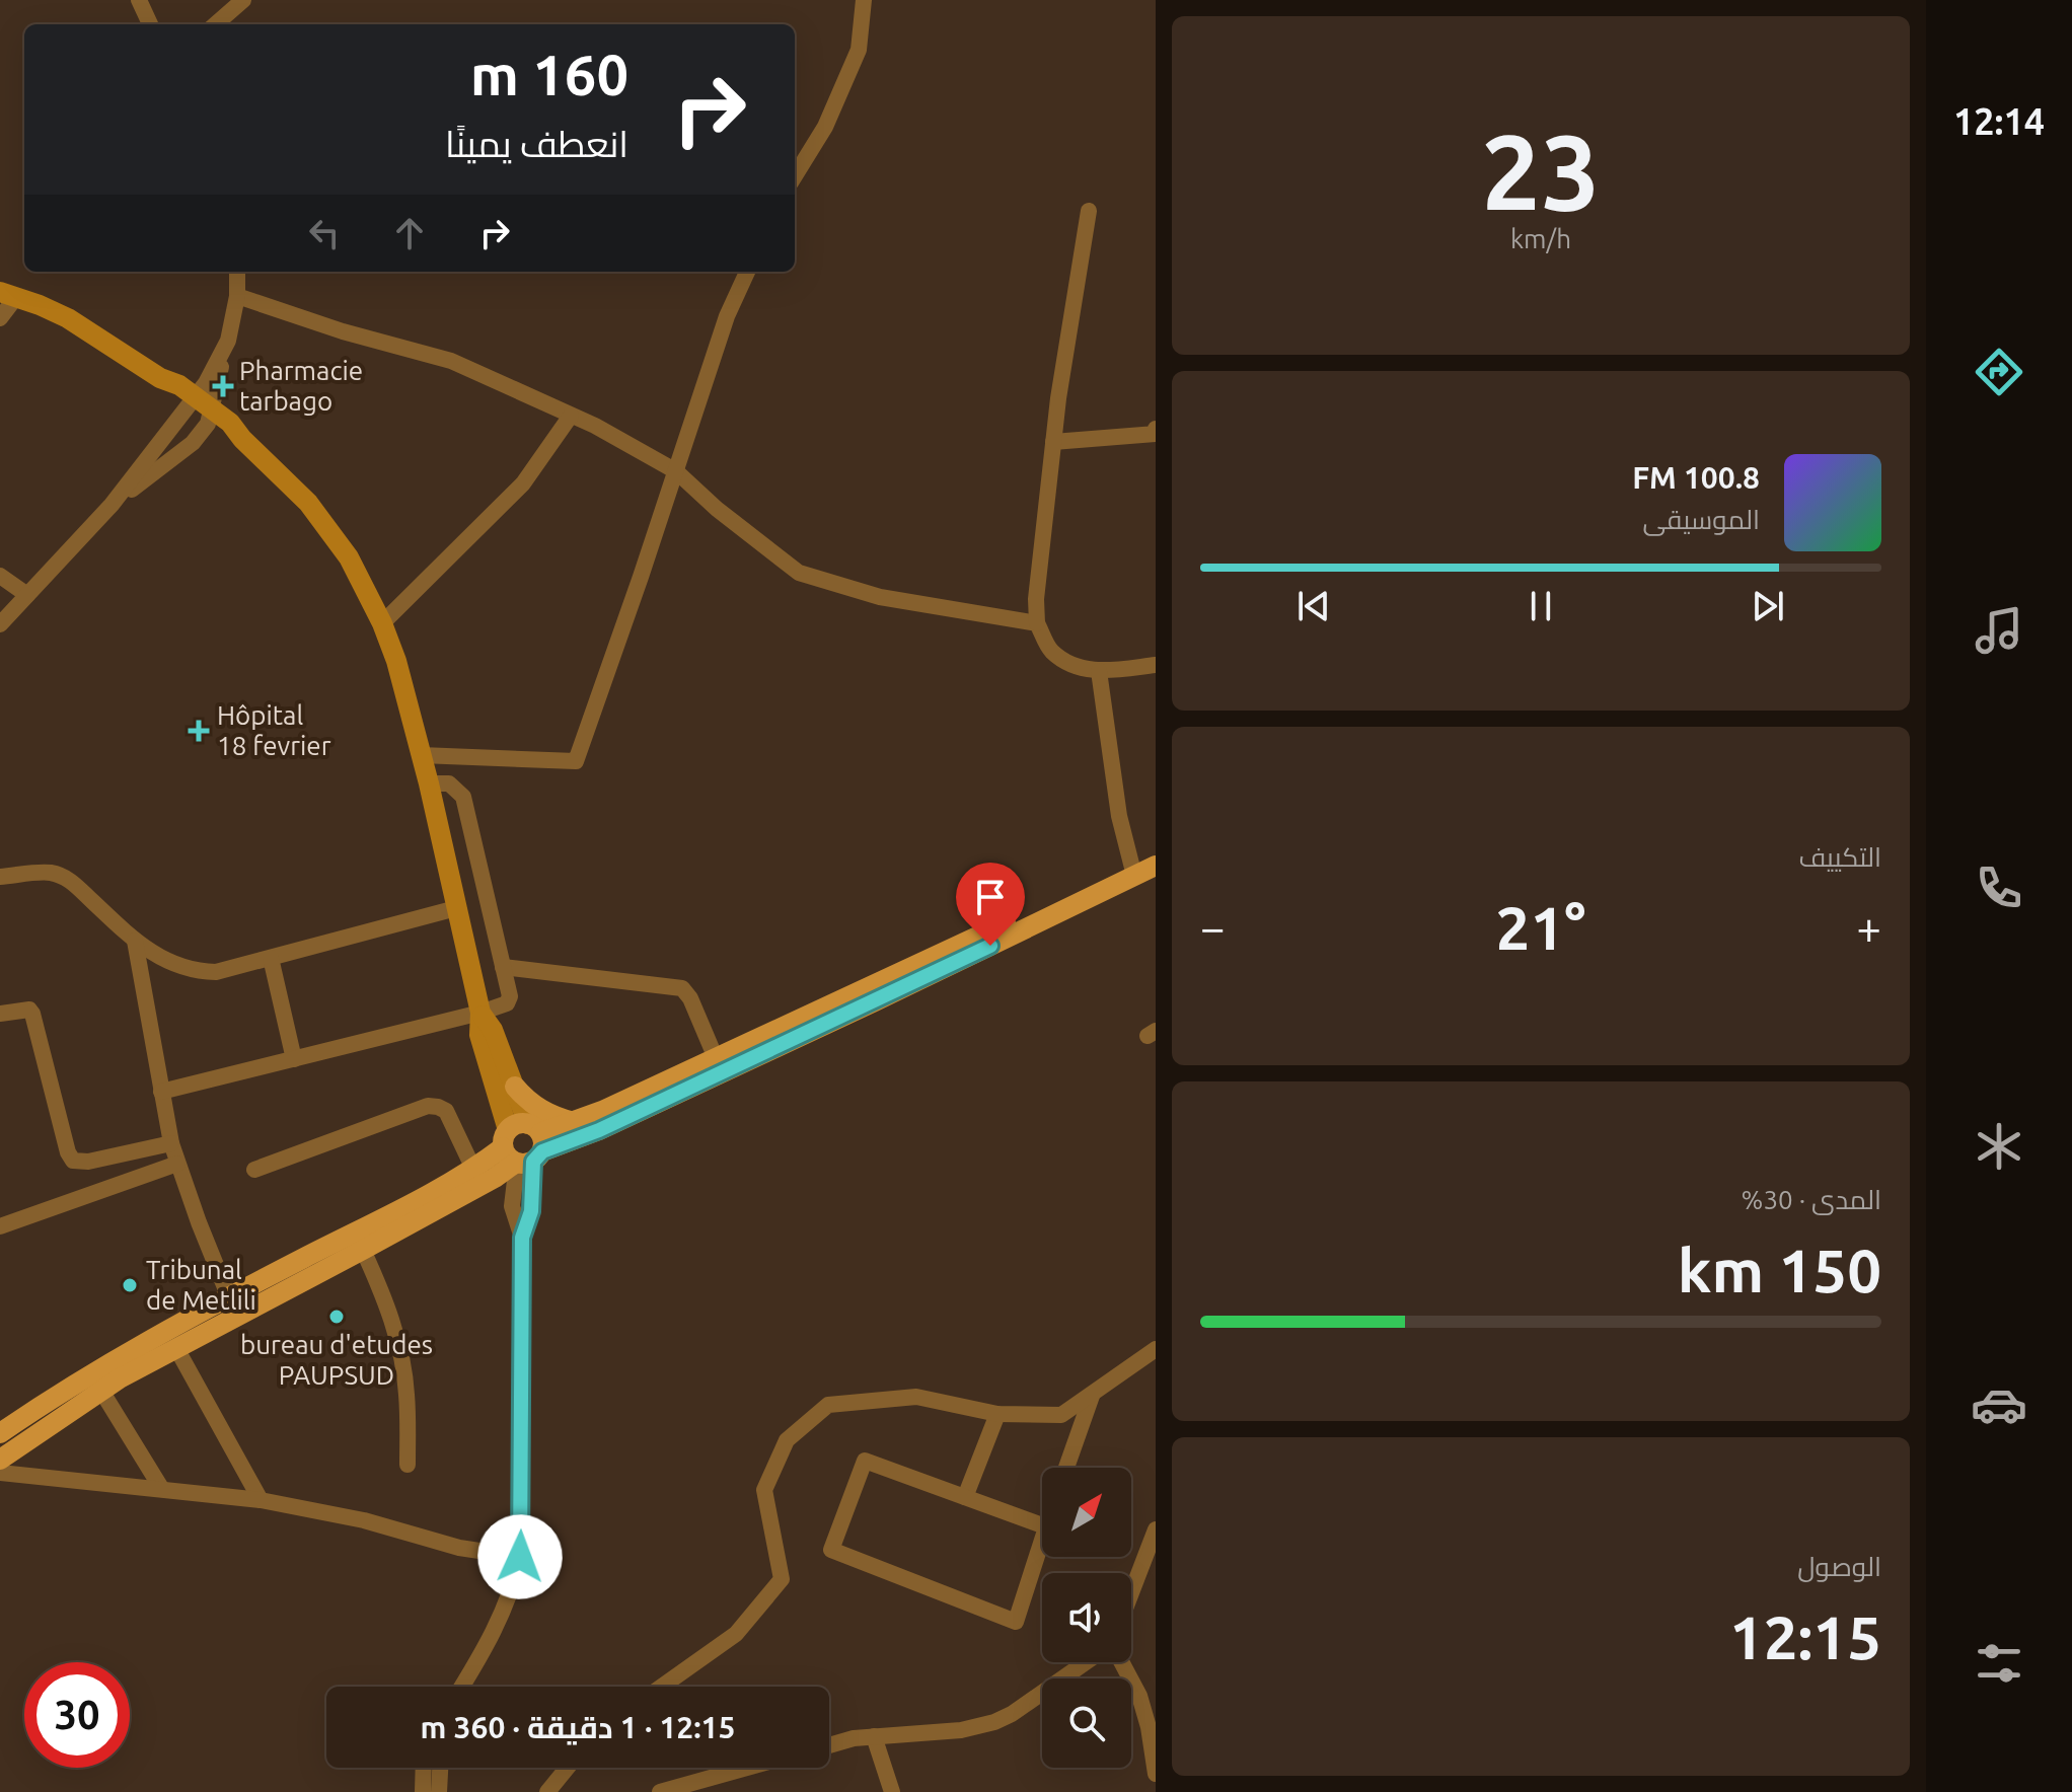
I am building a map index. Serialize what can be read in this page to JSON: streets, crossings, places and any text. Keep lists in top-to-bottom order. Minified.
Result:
{"places":{"health":["Pharmacie tarbago","Hôpital 18 fevrier"],"other":["Tribunal de Metlili","bureau d'etudes PAUPSUD"]},"north":"top right","page":{"tabs":"12:14","tile":[["23","km/h"],"التكييف",["المدى · 30%","150 km"],["الوصول","12:15"]],"turn":["160 m","انعطف يمينًا"],"song":["100.8 FM","الموسيقى"],"heat":["−","21°","+"],"limit":"30","trip":"12:15 · 1 دقيقة · 360 m"}}
